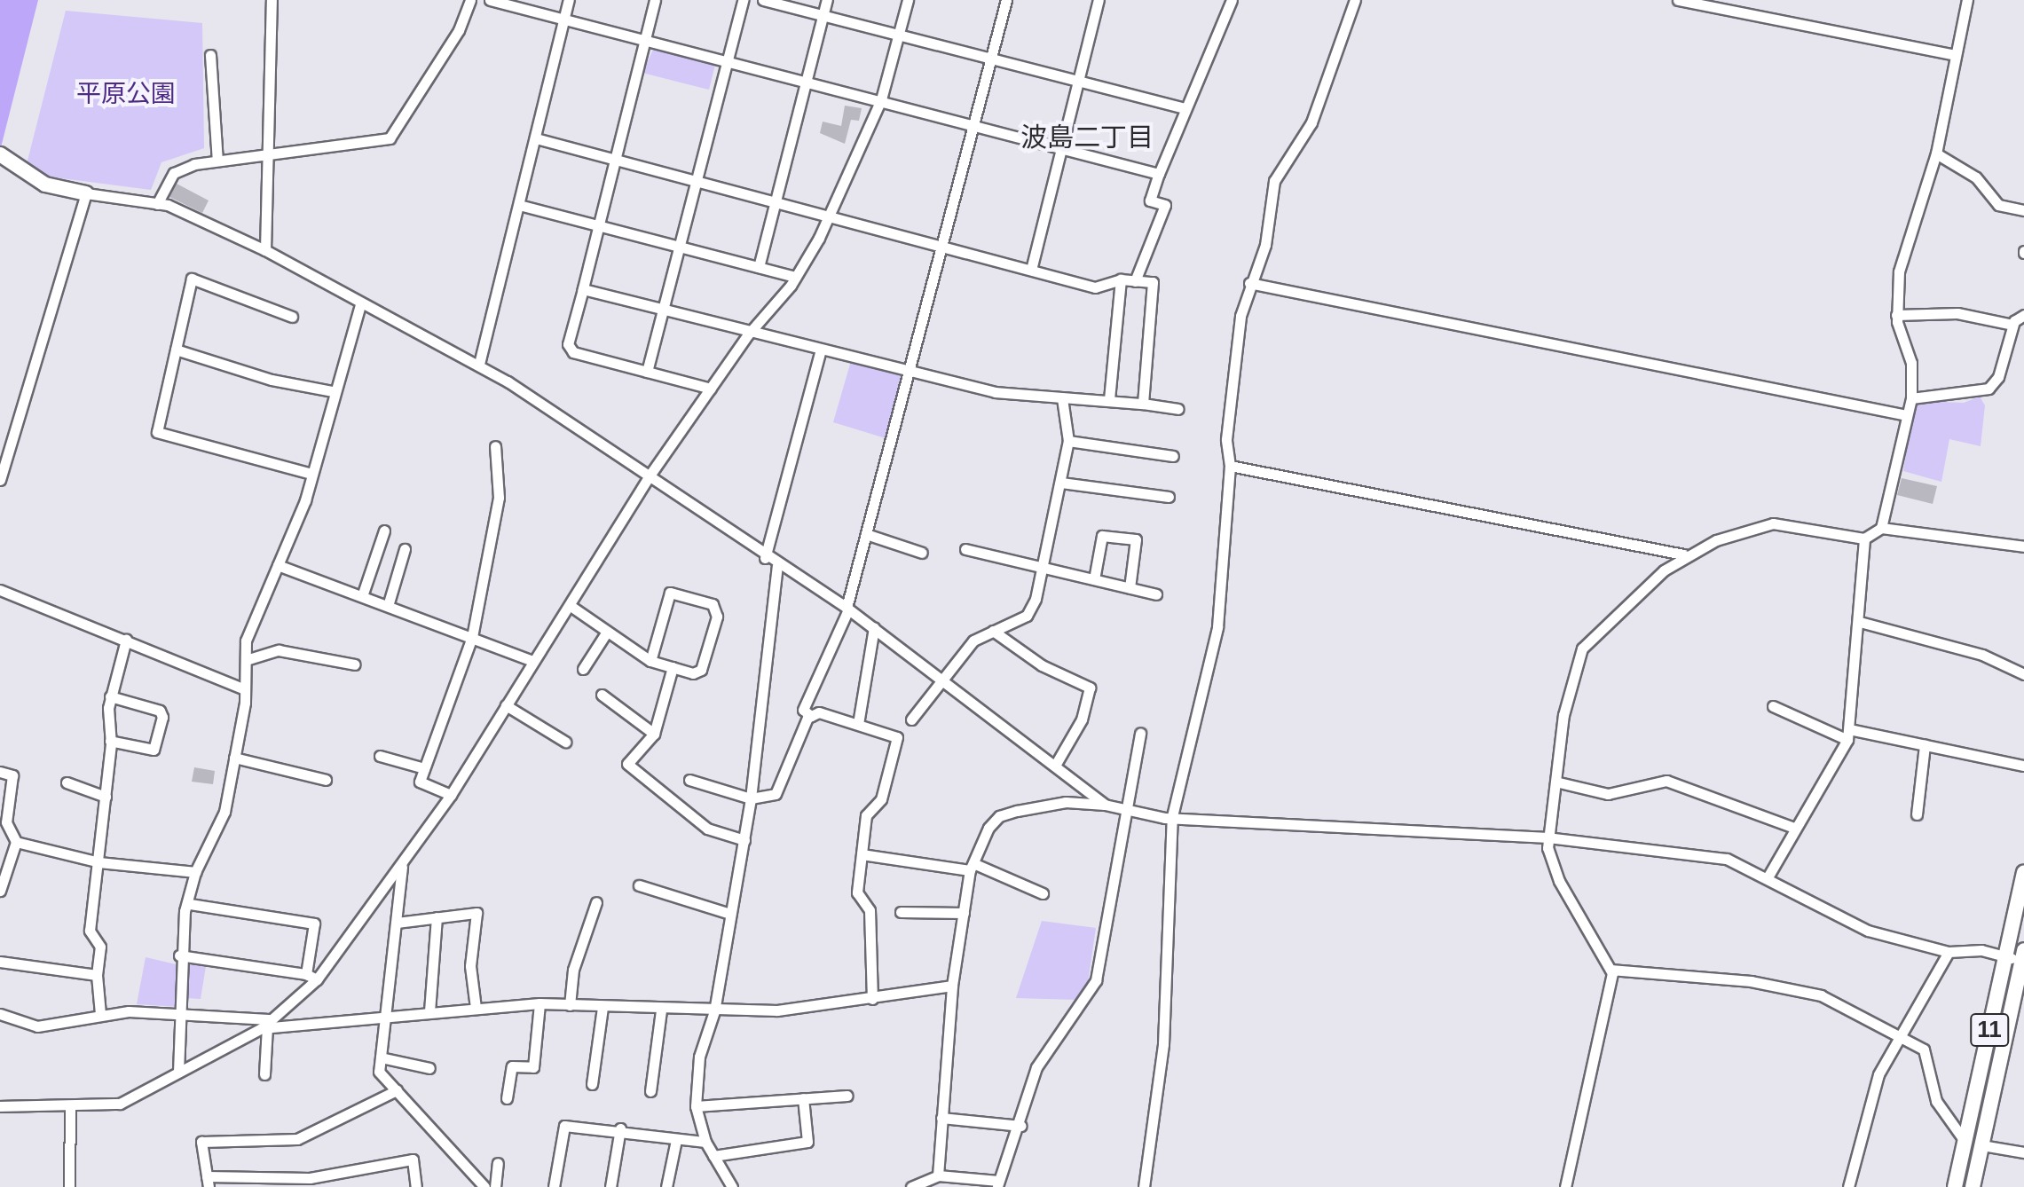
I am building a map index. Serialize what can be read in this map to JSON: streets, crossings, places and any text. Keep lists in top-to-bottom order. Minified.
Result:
{"streets":{"main road":["11"]},"districts":["波島二丁目"],"parks":["平原公園"]}
